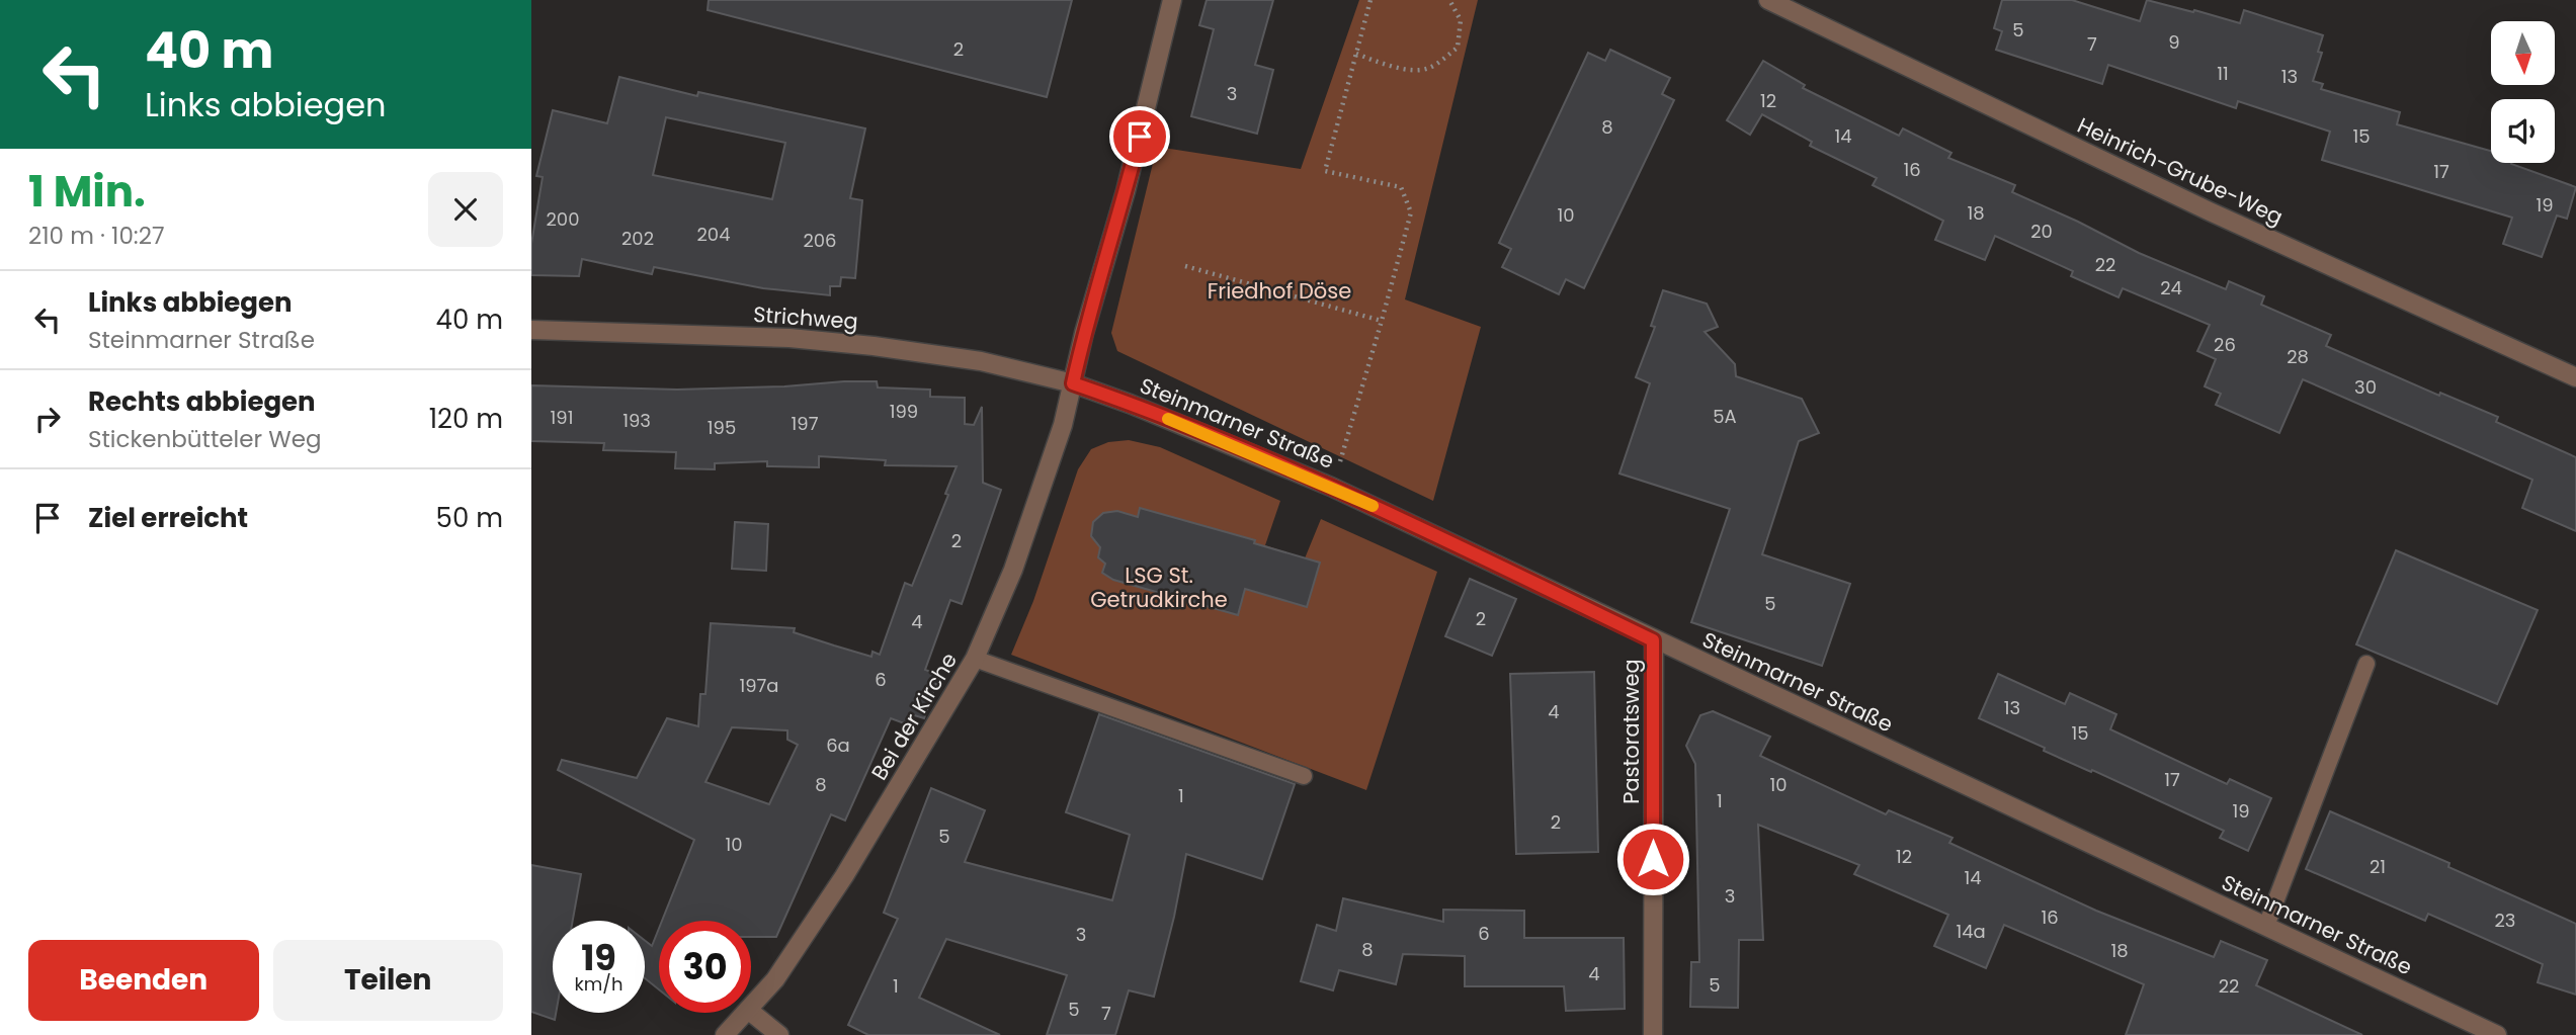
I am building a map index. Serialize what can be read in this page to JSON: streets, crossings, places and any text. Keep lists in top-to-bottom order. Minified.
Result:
{"streets":{"street":["Heinrich-Grube-Weg","Strichweg","Steinmarner Straße","Bei der Kirche","Pastoratsweg"]},"crossings":[["Strichweg","Steinmarner Straße"],["Strichweg","Bei der Kirche"],["Steinmarner Straße","Bei der Kirche"],["Steinmarner Straße","Pastoratsweg"]],"parks":["Friedhof Döse","LSG St. Getrudkirche"],"house_numbers":["5","9","7","2","11","13","3","12","8","14","15","16","17","19","18","10","200","20","204","202","206","22","24","26","28","30","199","5A","191","193","197","195","2","5","2","4","6","197a","13","4","15","6a","17","8","10","1","1","19","2","5","10","12","21","14","3","16","23","14a","6","3","8","18","4","5","1","22","5","7"],"north":"bottom","page":{"turn":["40 m","Links abbiegen"],"heading":["1 Min.","210 m · 10:27"],"list":[{"name":"Links abbiegen","note":"Steinmarner Straße","value":"40 m"},{"name":"Rechts abbiegen","note":"Stickenbütteler Weg","value":"120 m"},{"name":"Ziel erreicht","value":"50 m"}],"speed":"19 km/h","limit":"30","buttons":["Beenden","Teilen"]}}
